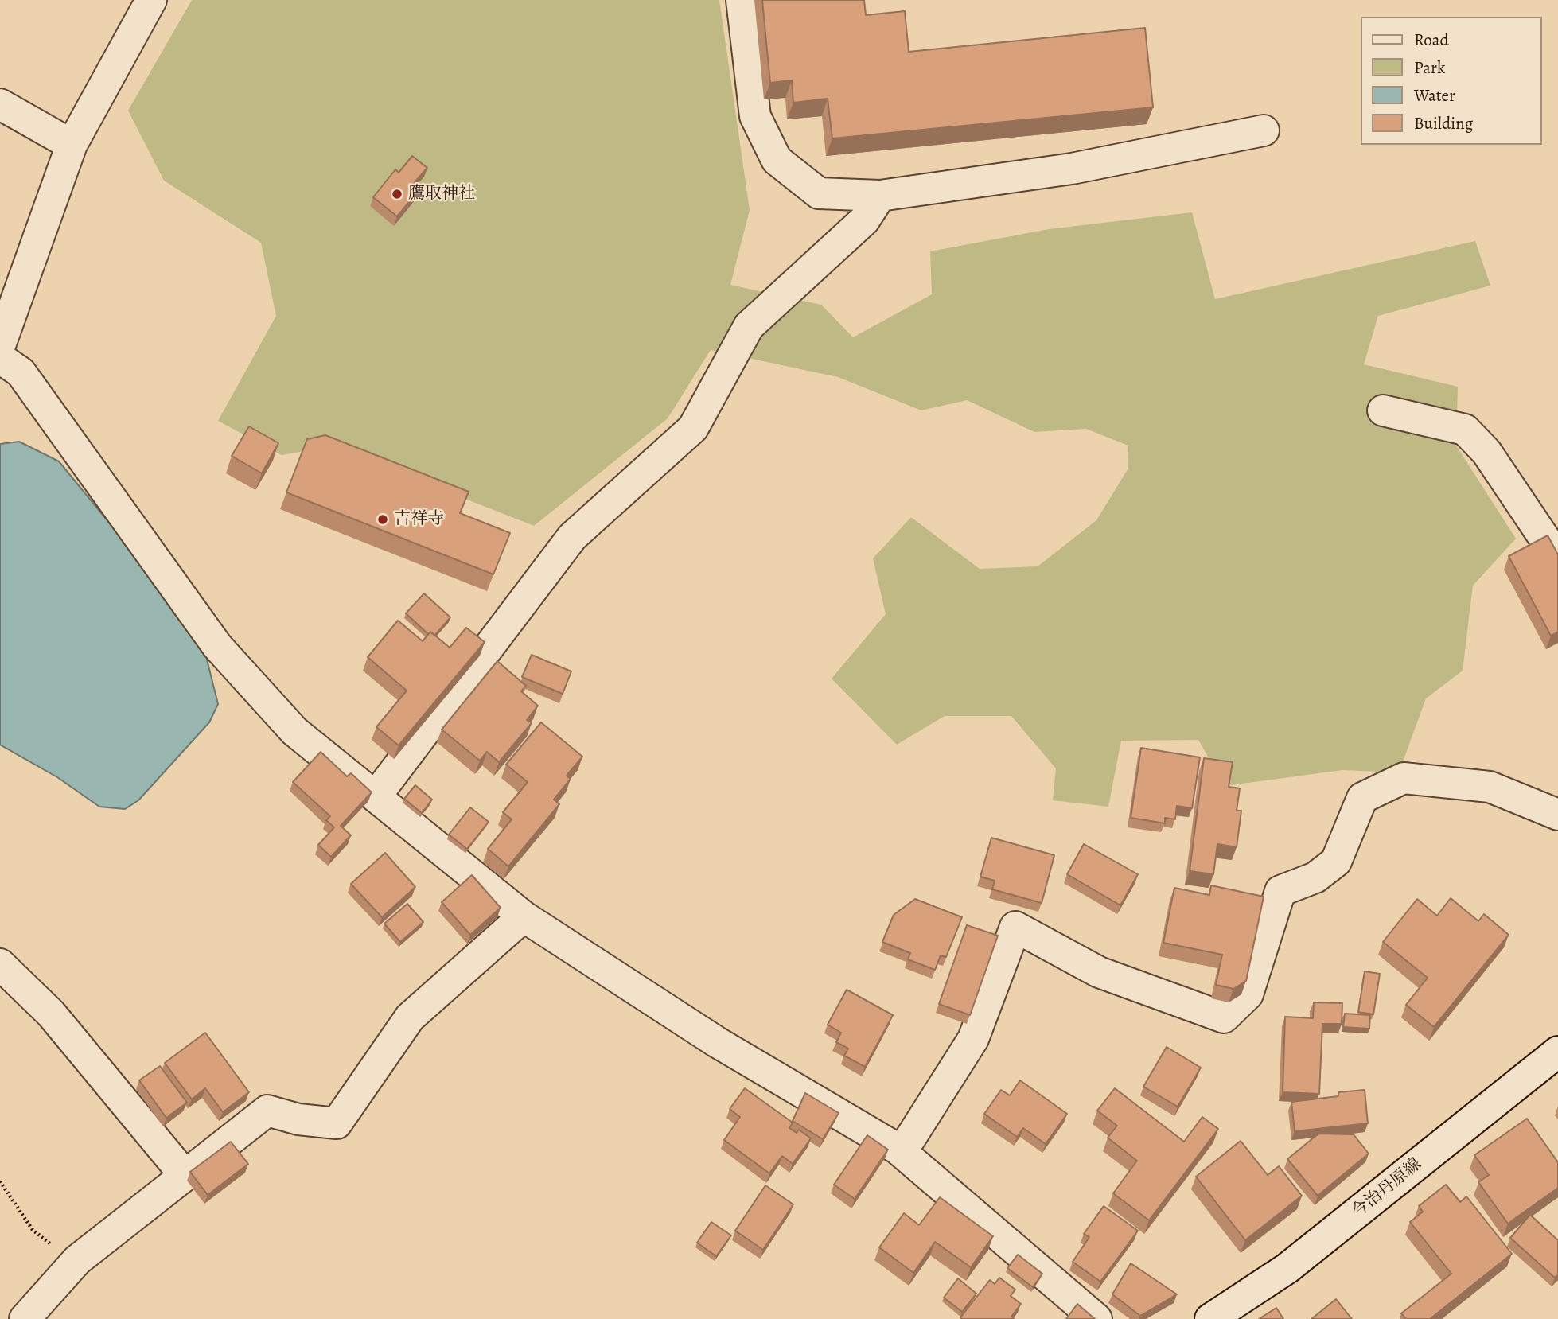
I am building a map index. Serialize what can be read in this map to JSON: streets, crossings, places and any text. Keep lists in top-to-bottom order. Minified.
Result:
{"streets":{"street":["今治丹原線"]},"places":["鷹取神社","吉祥寺"],"legend":["Road","Park","Water","Building"]}
